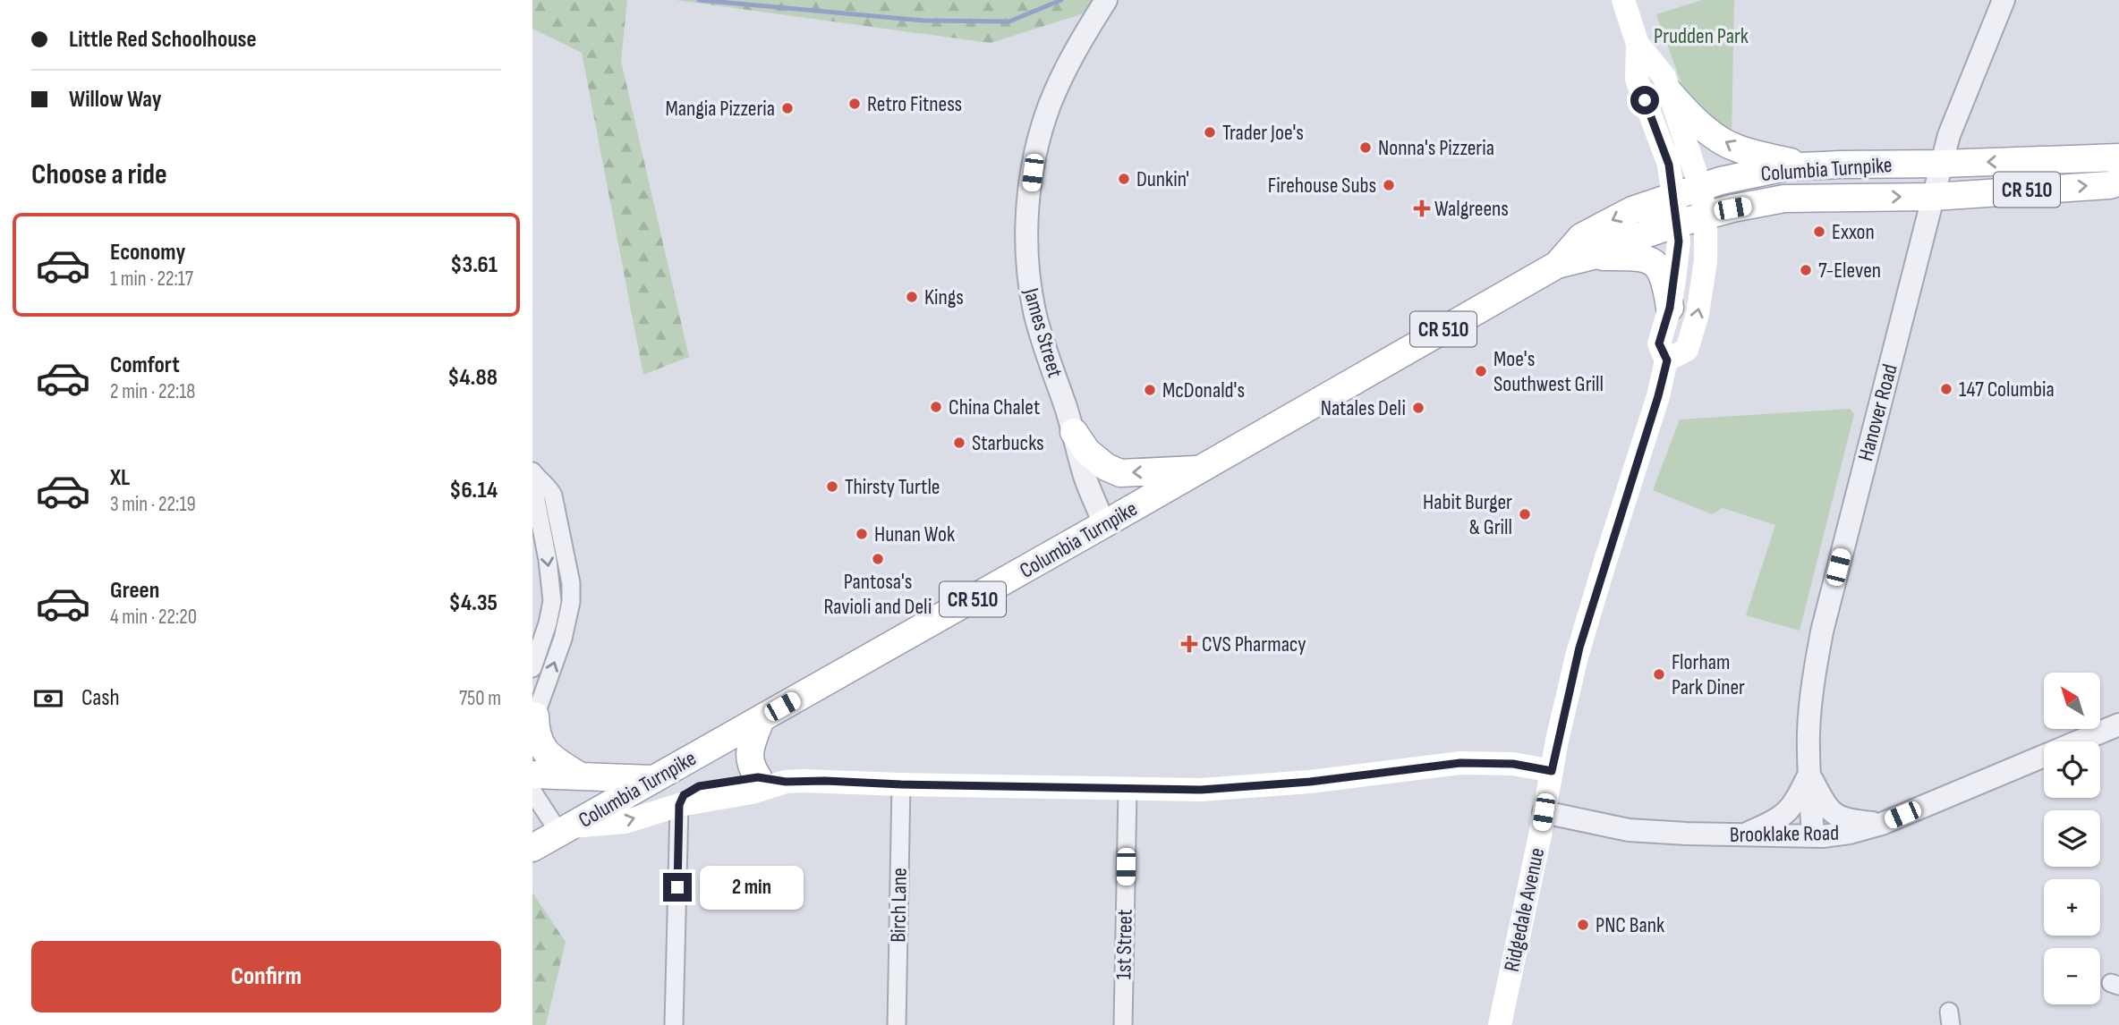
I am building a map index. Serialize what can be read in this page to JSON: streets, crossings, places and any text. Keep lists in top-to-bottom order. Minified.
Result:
{"streets":{"main road":["Columbia Turnpike","CR 510","Ridgedale Avenue"],"street":["James Street","Hanover Road","Brooklake Road","Birch Lane","1st Street"]},"crossings":[["Columbia Turnpike","James Street"],["Columbia Turnpike","Hanover Road"],["Columbia Turnpike","Ridgedale Avenue"],["Hanover Road","Brooklake Road"],["Brooklake Road","Ridgedale Avenue"]],"parks":["Prudden Park"],"places":{"other":["Retro Fitness","Mangia Pizzeria","Trader Joe's","Nonna's Pizzeria","Dunkin'","Firehouse Subs","Exxon","7-Eleven","Kings","Moe's Southwest Grill","147 Columbia","McDonald's","China Chalet","Natales Deli","Starbucks","Thirsty Turtle","Habit Burger & Grill","Hunan Wok","Pantosa's Ravioli and Deli","Florham Park Diner","PNC Bank"],"health":["Walgreens","CVS Pharmacy"]},"north":"top left","page":{"banner":["Little Red Schoolhouse","Willow Way"],"heading":"Choose a ride","list":[{"name":"Economy","note":"1 min · 22:17","value":"$3.61"},{"name":"Comfort","note":"2 min · 22:18","value":"$4.88"},{"name":"XL","note":"3 min · 22:19","value":"$6.14"},{"name":"Green","note":"4 min · 22:20","value":"$4.35"}],"pay":["Cash","750 m"],"map_buttons":["+","−"],"bubble":"2 min","buttons":"Confirm"}}
